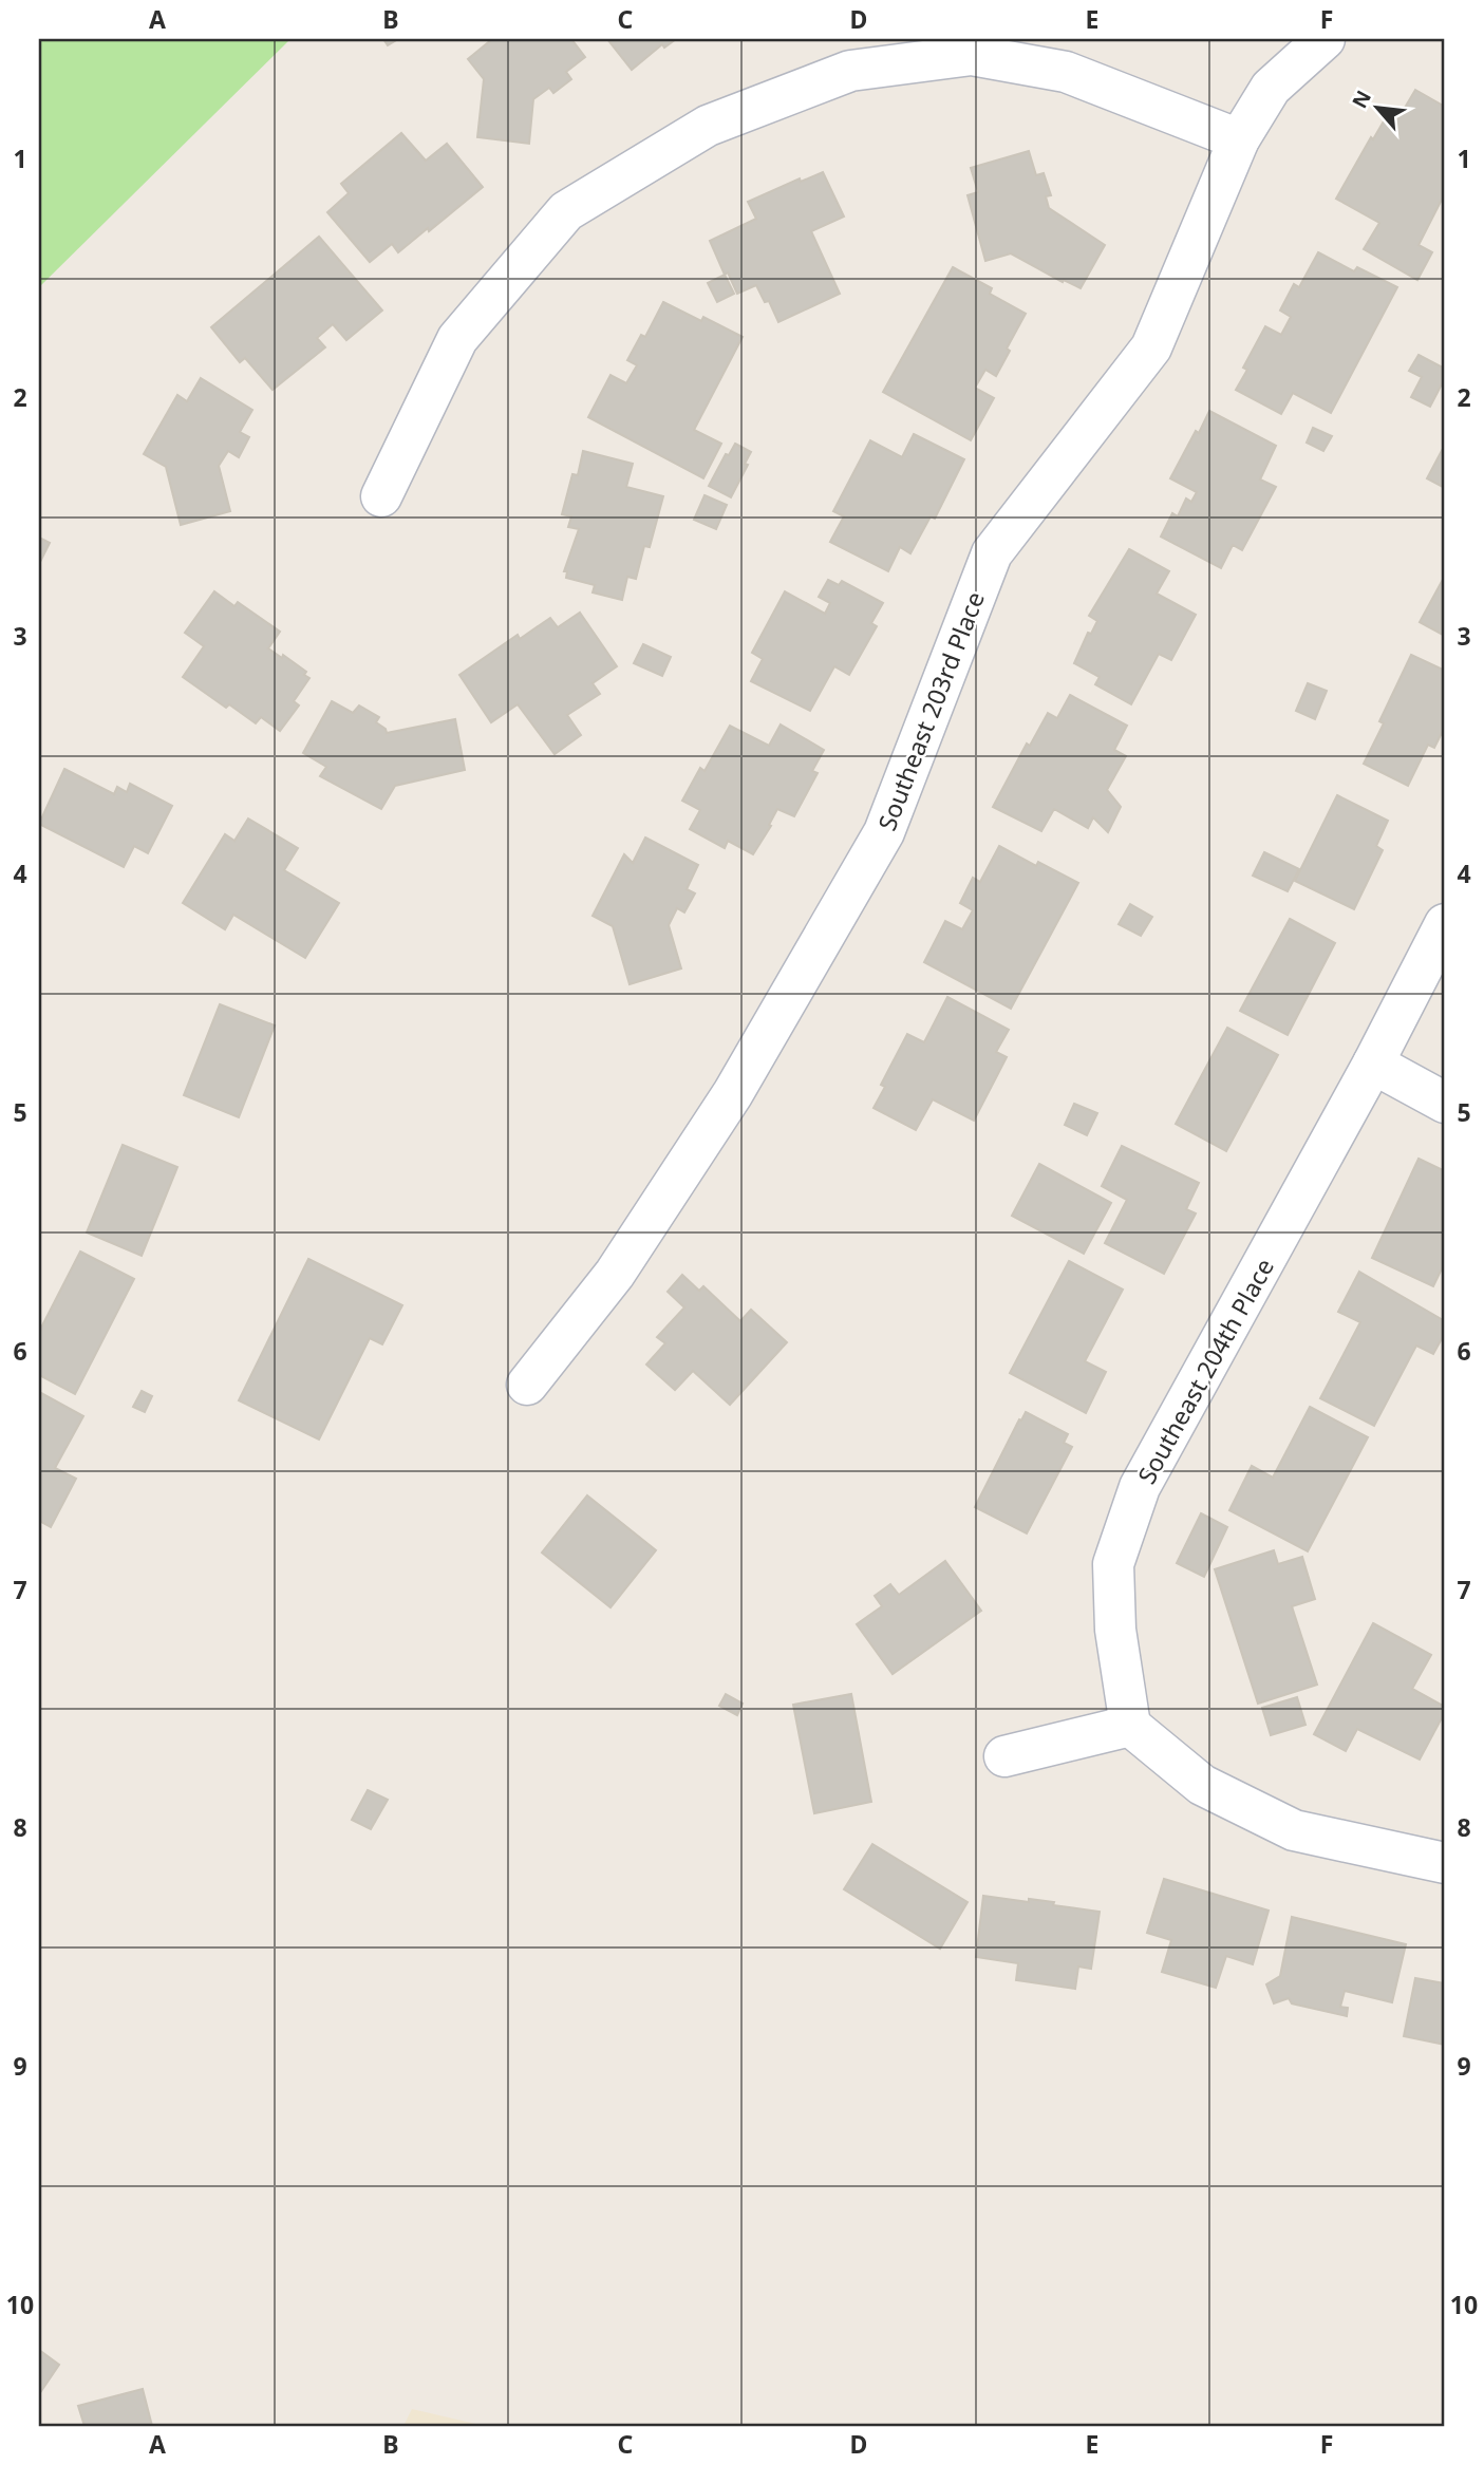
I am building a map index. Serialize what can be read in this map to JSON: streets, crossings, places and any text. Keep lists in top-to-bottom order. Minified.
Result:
{"streets":{"street":["Southeast 203rd Place","Southeast 204th Place"]},"north":"top left","grid":{"columns":["A","B","C","D","E","F"],"rows":["1","2","3","4","5","6","7","8","9","10"]}}
